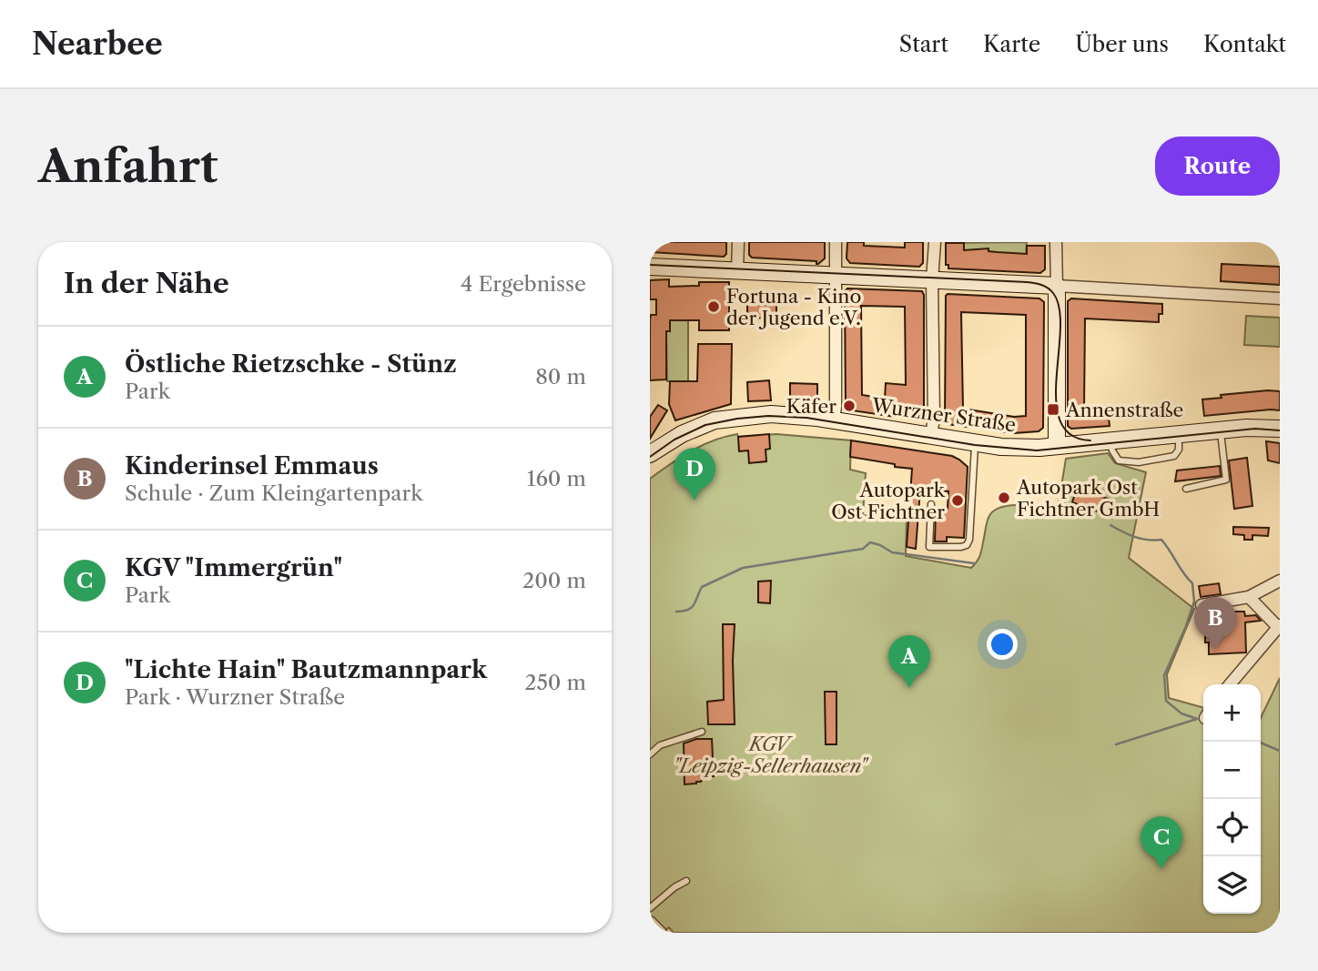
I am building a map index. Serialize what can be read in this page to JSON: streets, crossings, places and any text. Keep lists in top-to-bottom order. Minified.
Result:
{"streets":{"main road":["Wurzner Straße"]},"parks":["KGV \"Leipzig-Sellerhausen\""],"places":{"other":["Fortuna - Kino der Jugend e.V.","Käfer","Autopark Ost Fichtner GmbH","Autopark Ost Fichtner"],"transit":["Annenstraße"]},"page":{"header":"Nearbee","nav":["Start","Karte","Über uns","Kontakt"],"buttons":"Route","title":"Anfahrt","heading":["In der Nähe","4 Ergebnisse"],"list":[{"mark":"A","name":"Östliche Rietzschke - Stünz","note":"Park","value":"80 m"},{"mark":"B","name":"Kinderinsel Emmaus","note":"Schule · Zum Kleingartenpark","value":"160 m"},{"mark":"C","name":"KGV \"Immergrün\"","note":"Park","value":"200 m"},{"mark":"D","name":"\"Lichte Hain\" Bautzmannpark","note":"Park · Wurzner Straße","value":"250 m"}],"pins":["D","B","A","C"],"map_buttons":["+","−"]}}
